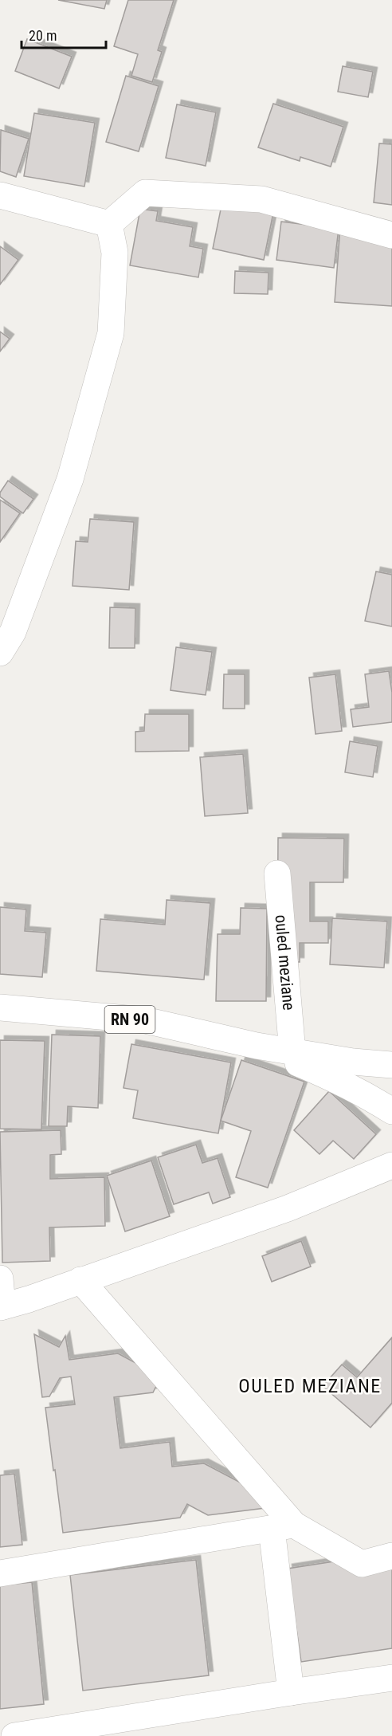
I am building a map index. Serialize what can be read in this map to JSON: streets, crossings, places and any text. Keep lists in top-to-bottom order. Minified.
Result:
{"streets":{"street":["ouled meziane","RN 90"]},"crossings":[["ouled meziane","RN 90"]],"districts":["OULED MEZIANE"],"scale_bar":"20 m"}
